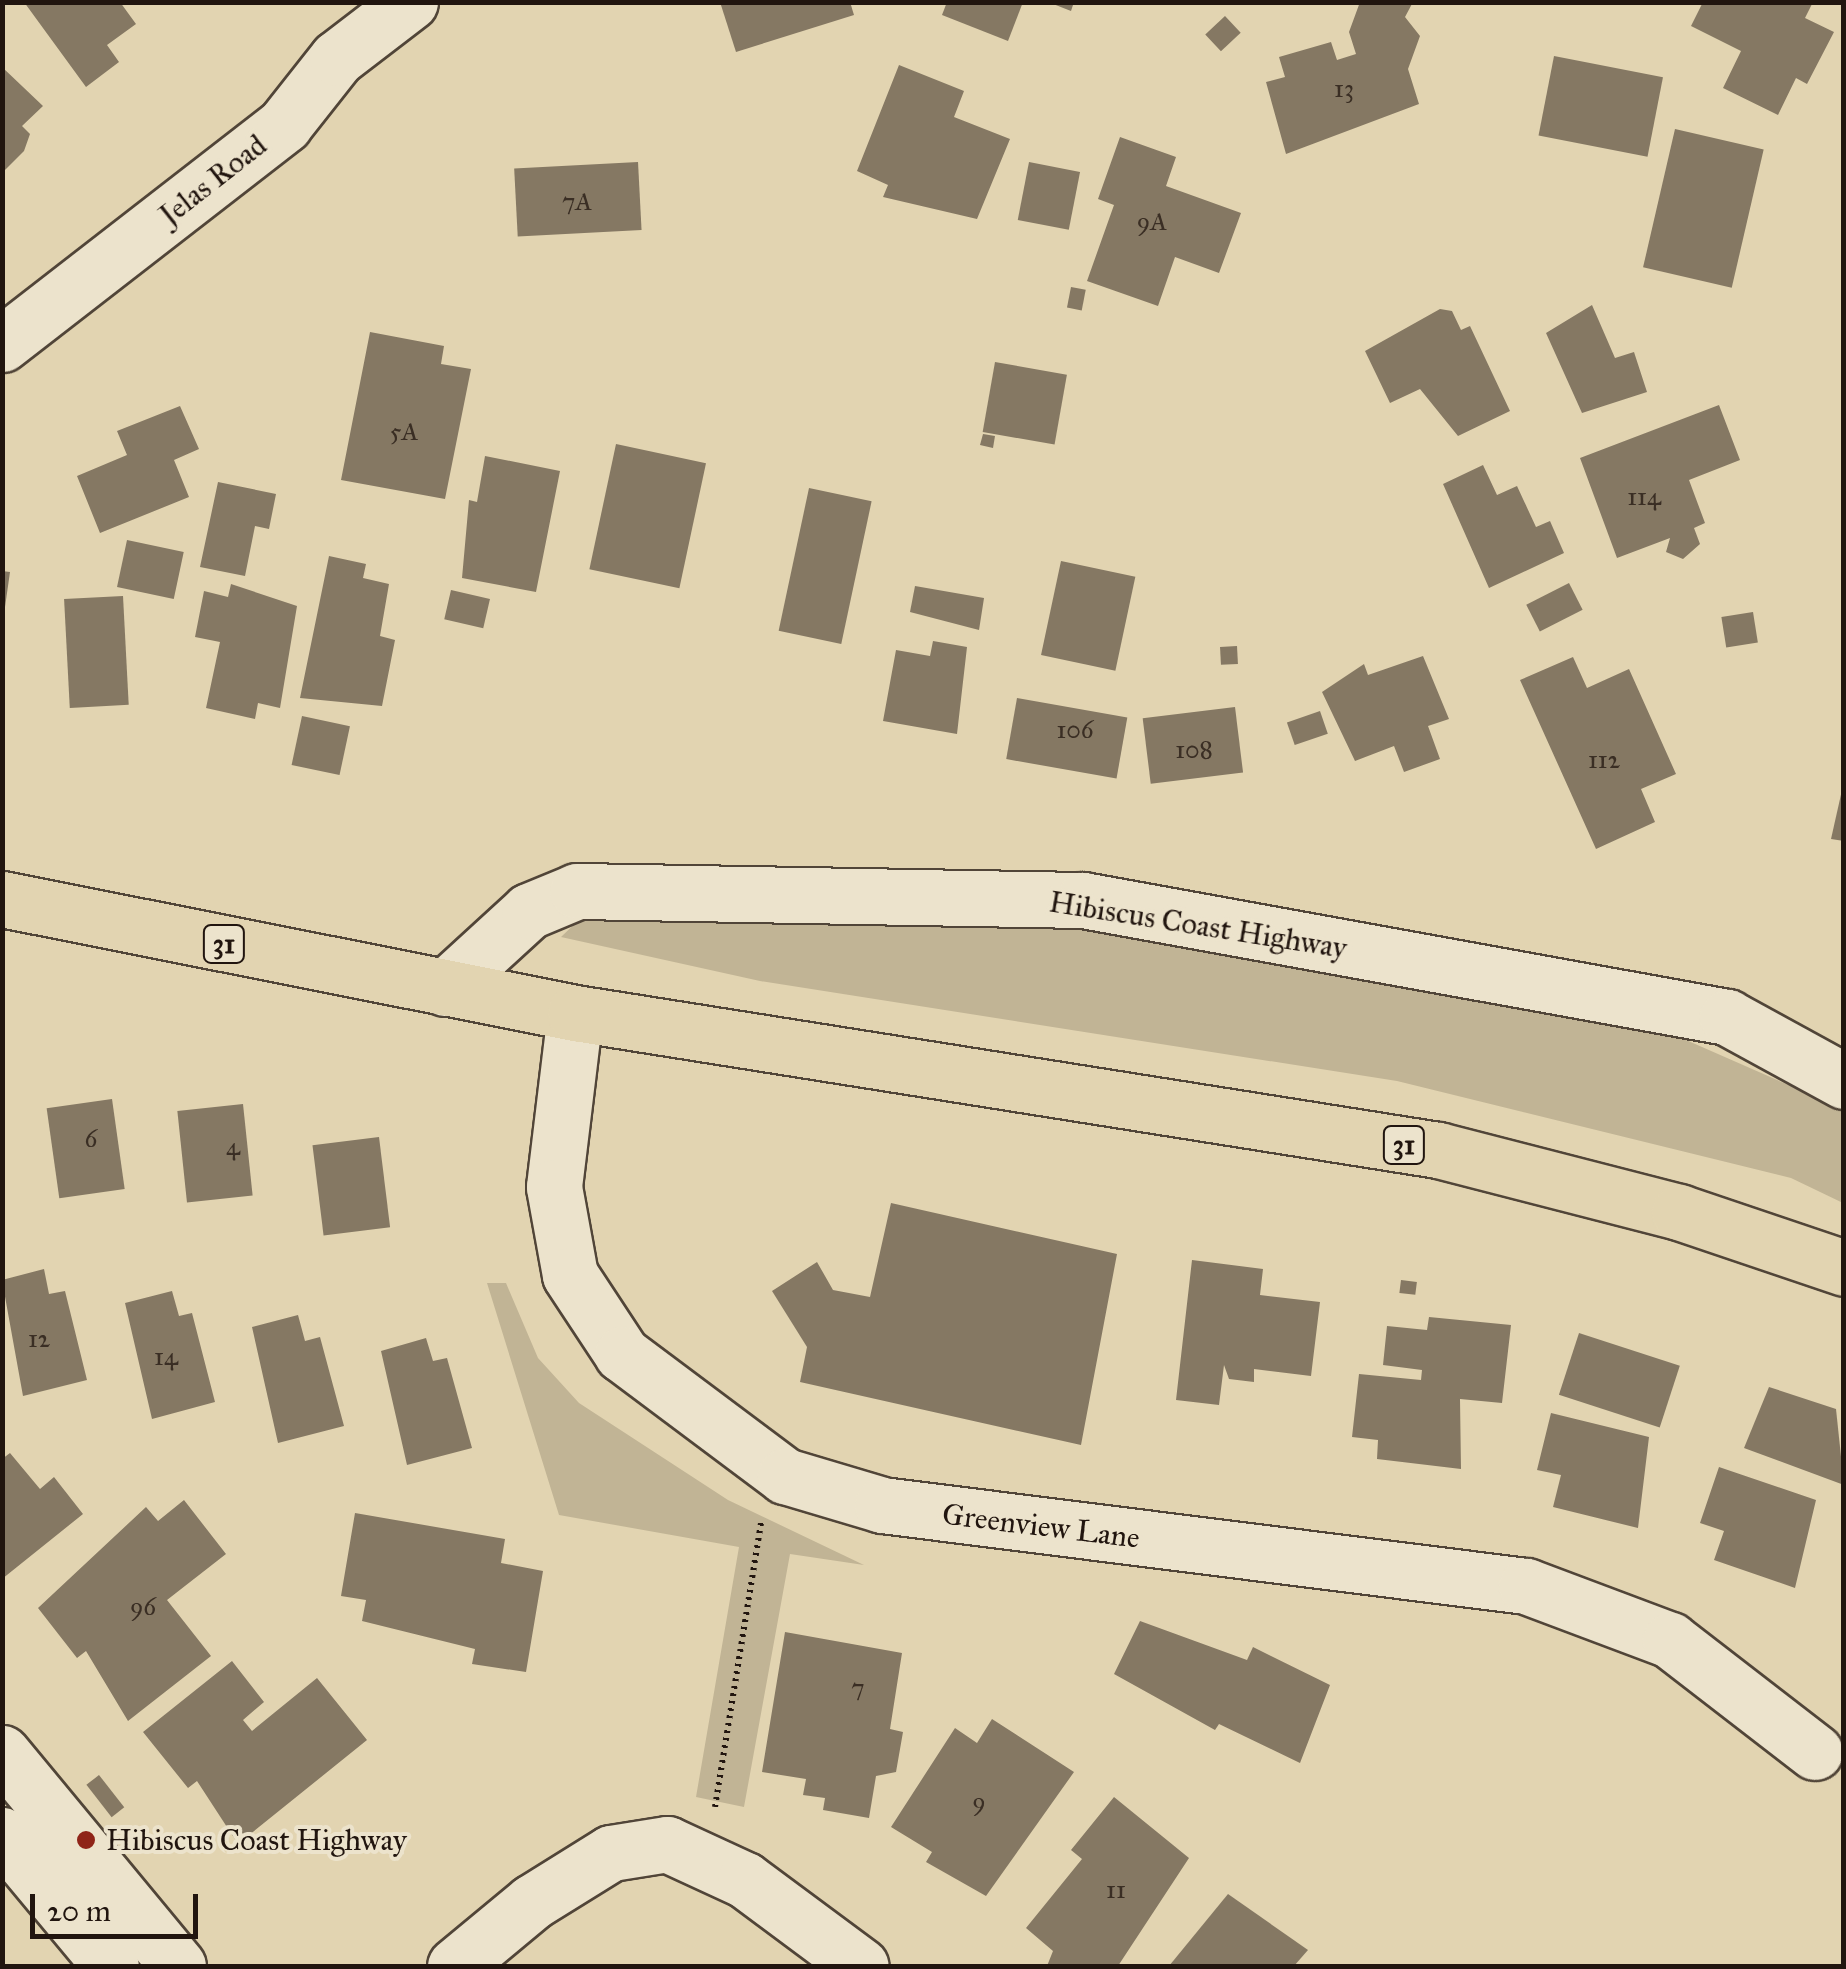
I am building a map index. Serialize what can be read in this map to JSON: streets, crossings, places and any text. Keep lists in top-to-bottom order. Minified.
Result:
{"streets":{"main road":["31"],"street":["Jelas Road","Hibiscus Coast Highway","Greenview Lane"]},"crossings":[["Hibiscus Coast Highway","31"],["31","Greenview Lane"]],"places":["Hibiscus Coast Highway"],"house_numbers":["13","7A","9A","5A","114","106","108","112","6","4","12","14","96","7","9","11"],"scale_bar":"20 m"}
